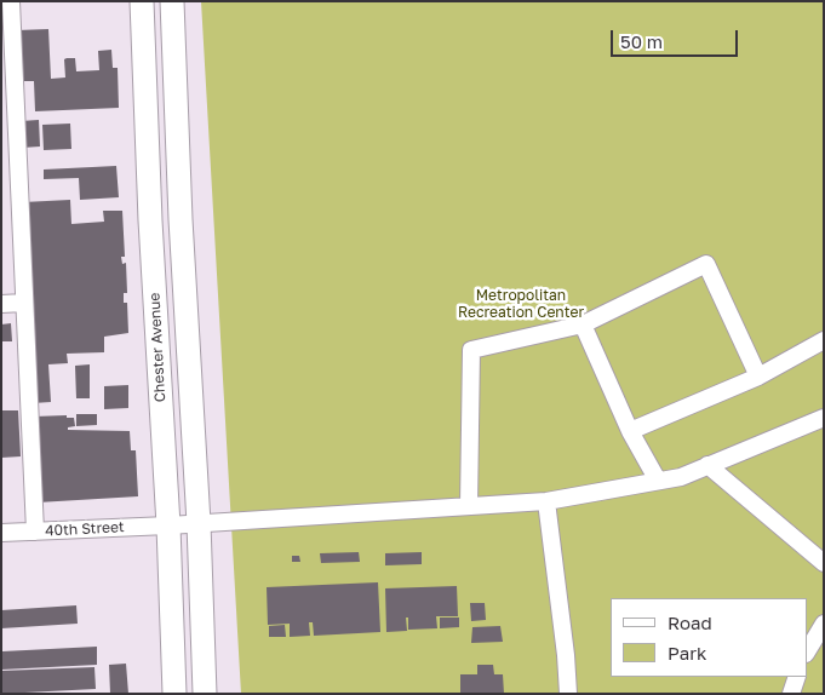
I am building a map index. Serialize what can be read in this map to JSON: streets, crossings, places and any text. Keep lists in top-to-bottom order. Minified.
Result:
{"streets":{"main road":["Chester Avenue"],"street":["40th Street"]},"crossings":[["Chester Avenue","40th Street"]],"parks":["Metropolitan Recreation Center"],"legend":["Road","Park"],"scale_bar":"50 m"}
